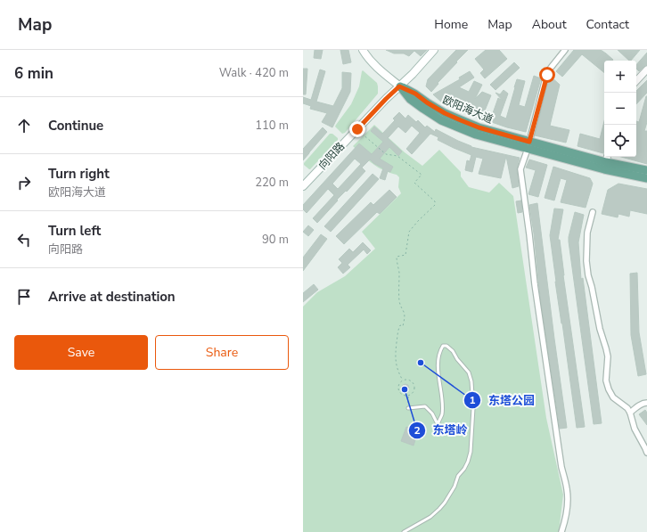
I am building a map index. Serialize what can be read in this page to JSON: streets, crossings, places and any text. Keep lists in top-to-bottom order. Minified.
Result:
{"streets":{"main road":["欧阳海大道","向阳路"]},"crossings":[["欧阳海大道","向阳路"]],"places":["东塔公园","东塔岭"],"page":{"header":"Map","nav":["Home","Map","About","Contact"],"heading":["6 min","Walk · 420 m"],"map_buttons":["+","−"],"list":[["Continue","110 m"],["Turn right","欧阳海大道","220 m"],["Turn left","向阳路","90 m"],"Arrive at destination"],"buttons":["Save","Share"]}}
